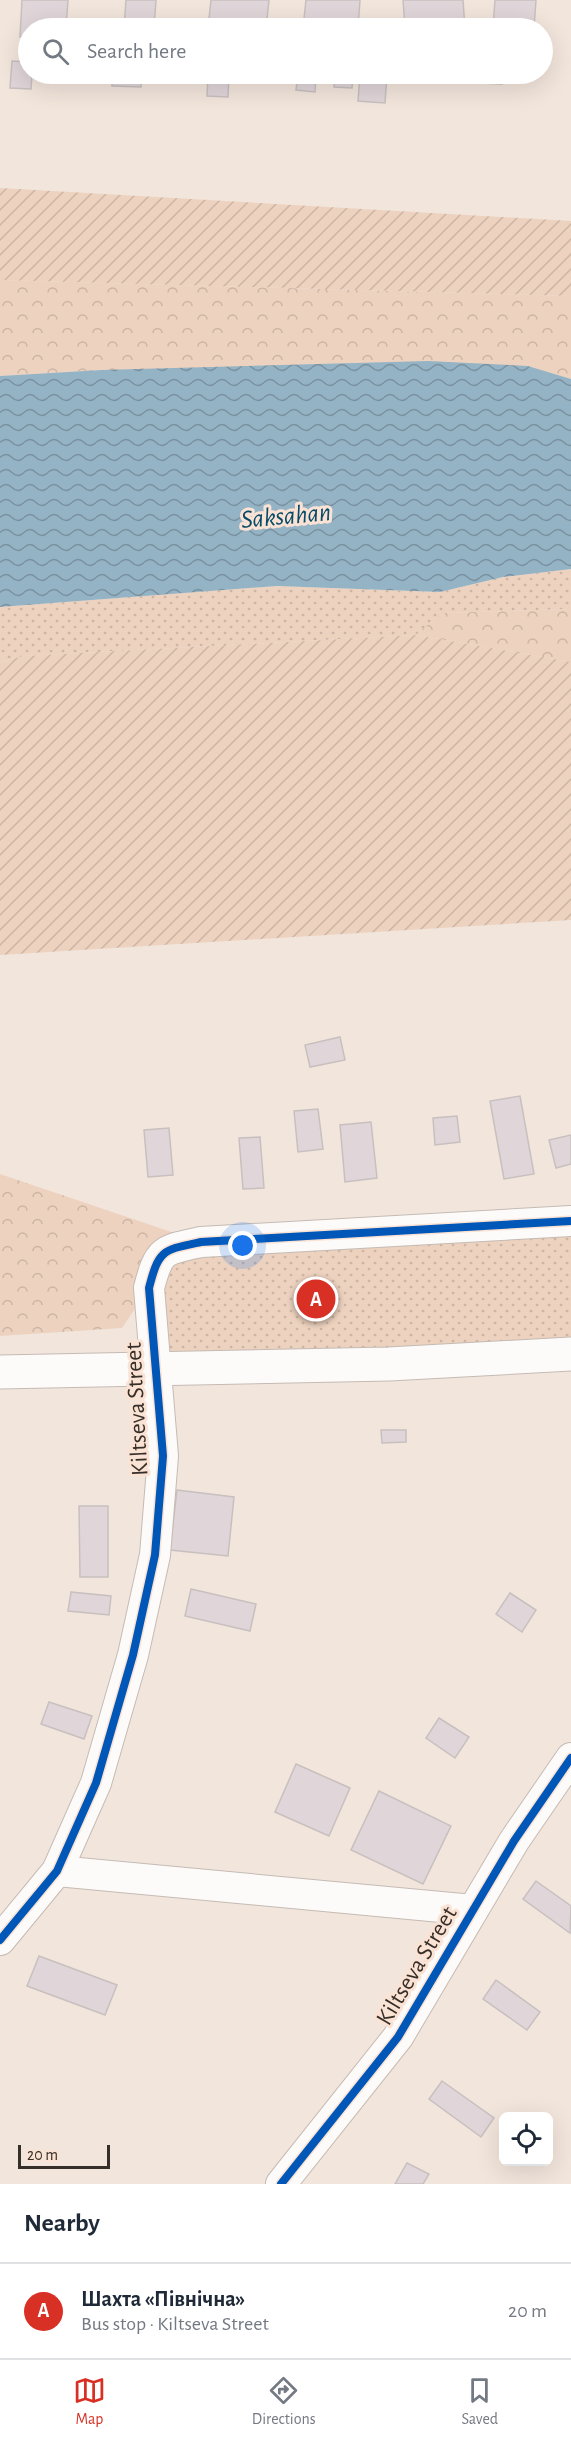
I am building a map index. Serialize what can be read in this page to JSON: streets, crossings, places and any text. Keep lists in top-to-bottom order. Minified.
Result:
{"streets":{"street":["Kiltseva Street"]},"water":["Saksahan"],"scale_bar":"20 m","page":{"search":"Search here","pins":"A","scale":"20 m","heading":"Nearby","list":[{"mark":"A","name":"Шахта «Північна»","note":"Bus stop · Kiltseva Street","value":"20 m"}],"nav":["Map","Directions","Saved"]}}
